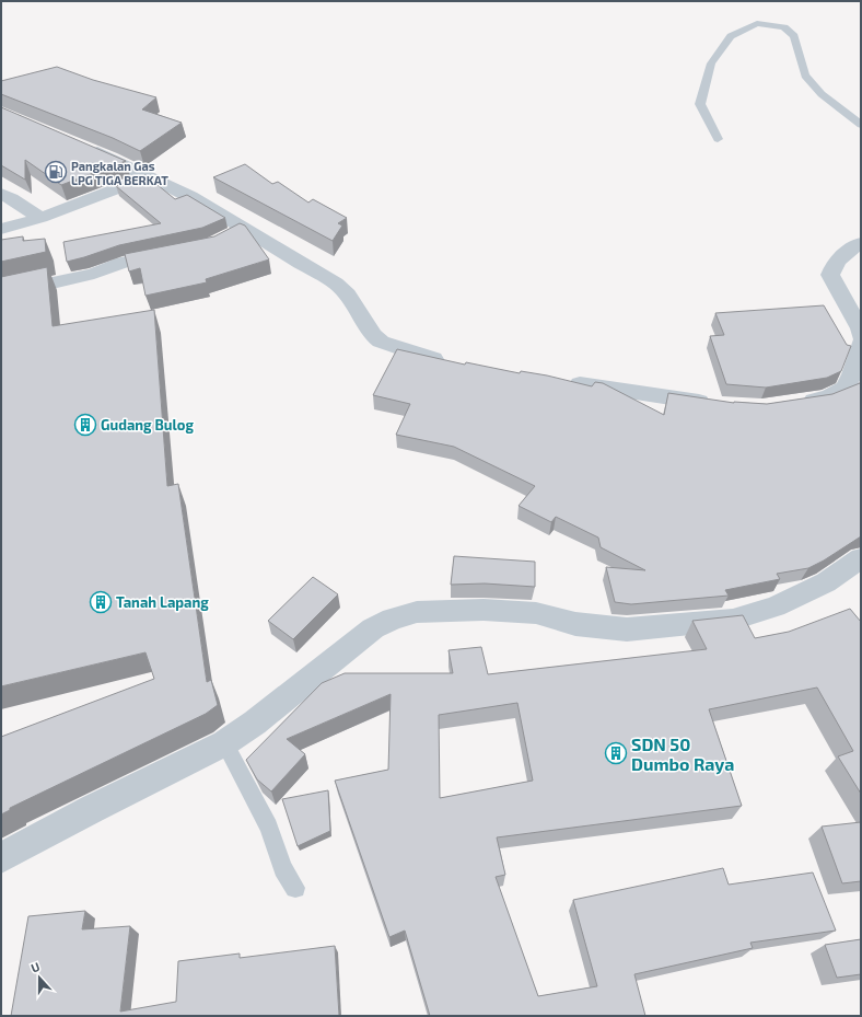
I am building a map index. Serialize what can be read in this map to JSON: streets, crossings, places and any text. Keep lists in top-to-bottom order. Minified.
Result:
{"places":{"fuel station":["Pangkalan Gas LPG TIGA BERKAT"],"building":["Gudang Bulog","Tanah Lapang","SDN 50 Dumbo Raya"]},"north":"top"}
